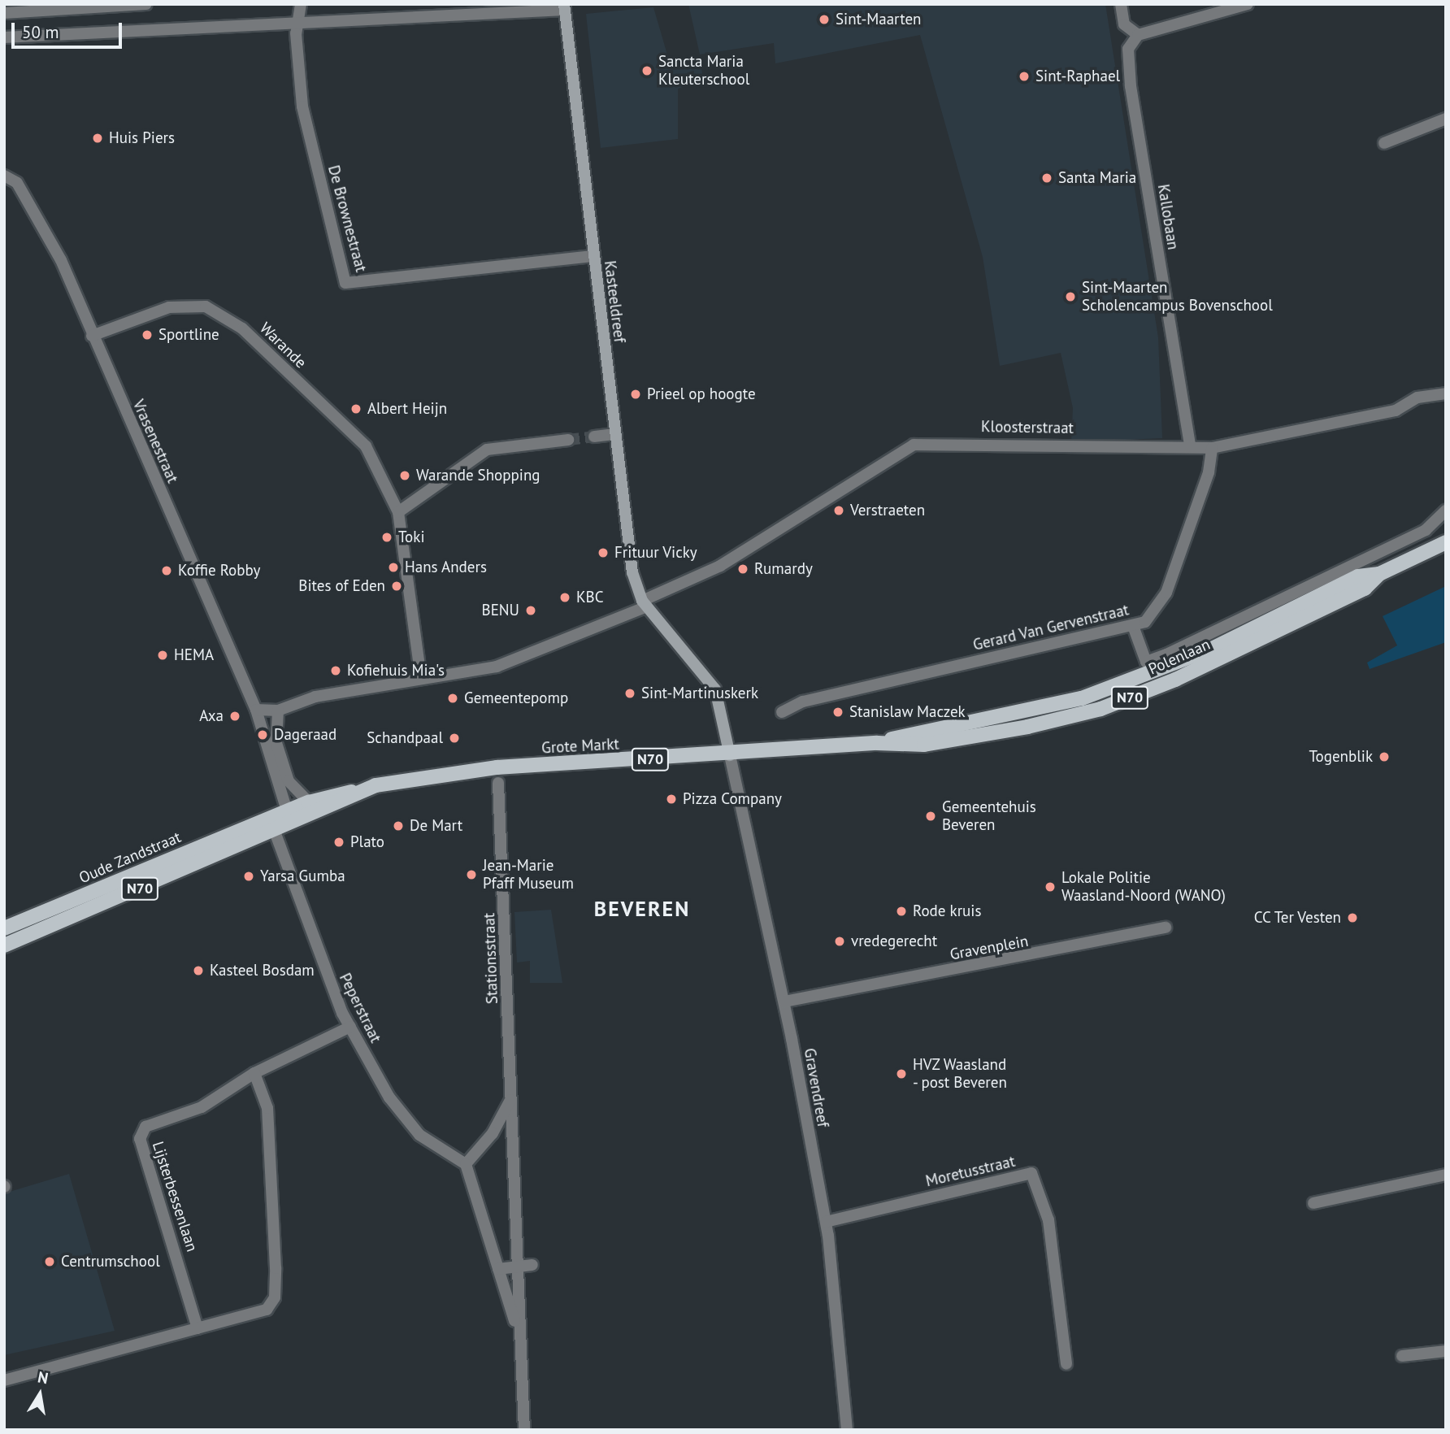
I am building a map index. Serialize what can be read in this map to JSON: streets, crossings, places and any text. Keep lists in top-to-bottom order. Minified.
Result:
{"streets":{"main road":["Polenlaan","N70","Grote Markt","Oude Zandstraat"],"street":["Kallobaan","De Brownestraat","Kasteeldreef","Warande","Kloosterstraat","Vrasenestraat","Gerard Van Gervenstraat","Gravenplein","Stationsstraat","Peperstraat","Gravendreef","Moretusstraat","Lijsterbessenlaan"]},"crossings":[["Kallobaan","Kloosterstraat"],["De Brownestraat","Kasteeldreef"],["Kasteeldreef","Kloosterstraat"],["Warande","Vrasenestraat"],["Kloosterstraat","Gerard Van Gervenstraat"],["Gerard Van Gervenstraat","Polenlaan"],["Polenlaan","Grote Markt"],["Polenlaan","Gravendreef"],["Grote Markt","Oude Zandstraat"],["Grote Markt","Peperstraat"],["Grote Markt","Gravendreef"],["Oude Zandstraat","Peperstraat"],["Gravenplein","Gravendreef"],["Stationsstraat","Peperstraat"],["Peperstraat","Lijsterbessenlaan"],["Gravendreef","Moretusstraat"]],"districts":["BEVEREN"],"places":["Sint-Maarten","Sancta Maria Kleuterschool","Sint-Raphael","Huis Piers","Santa Maria","Sint-Maarten Scholencampus Bovenschool","Sportline","Prieel op hoogte","Albert Heijn","Warande Shopping","Verstraeten","Toki","Frituur Vicky","Hans Anders","Rumardy","Koffie Robby","Bites of Eden","KBC","BENU","HEMA","Kofiehuis Mia's","Sint-Martinuskerk","Gemeentepomp","Stanislaw Maczek","Axa","Dageraad","Schandpaal","Togenblik","Pizza Company","Gemeentehuis Beveren","De Mart","Plato","Jean-Marie Pfaff Museum","Yarsa Gumba","Lokale Politie Waasland-Noord (WANO)","Rode kruis","CC Ter Vesten","vredegerecht","Kasteel Bosdam","HVZ Waasland - post Beveren","Centrumschool"],"scale_bar":"50 m","north":"top"}
